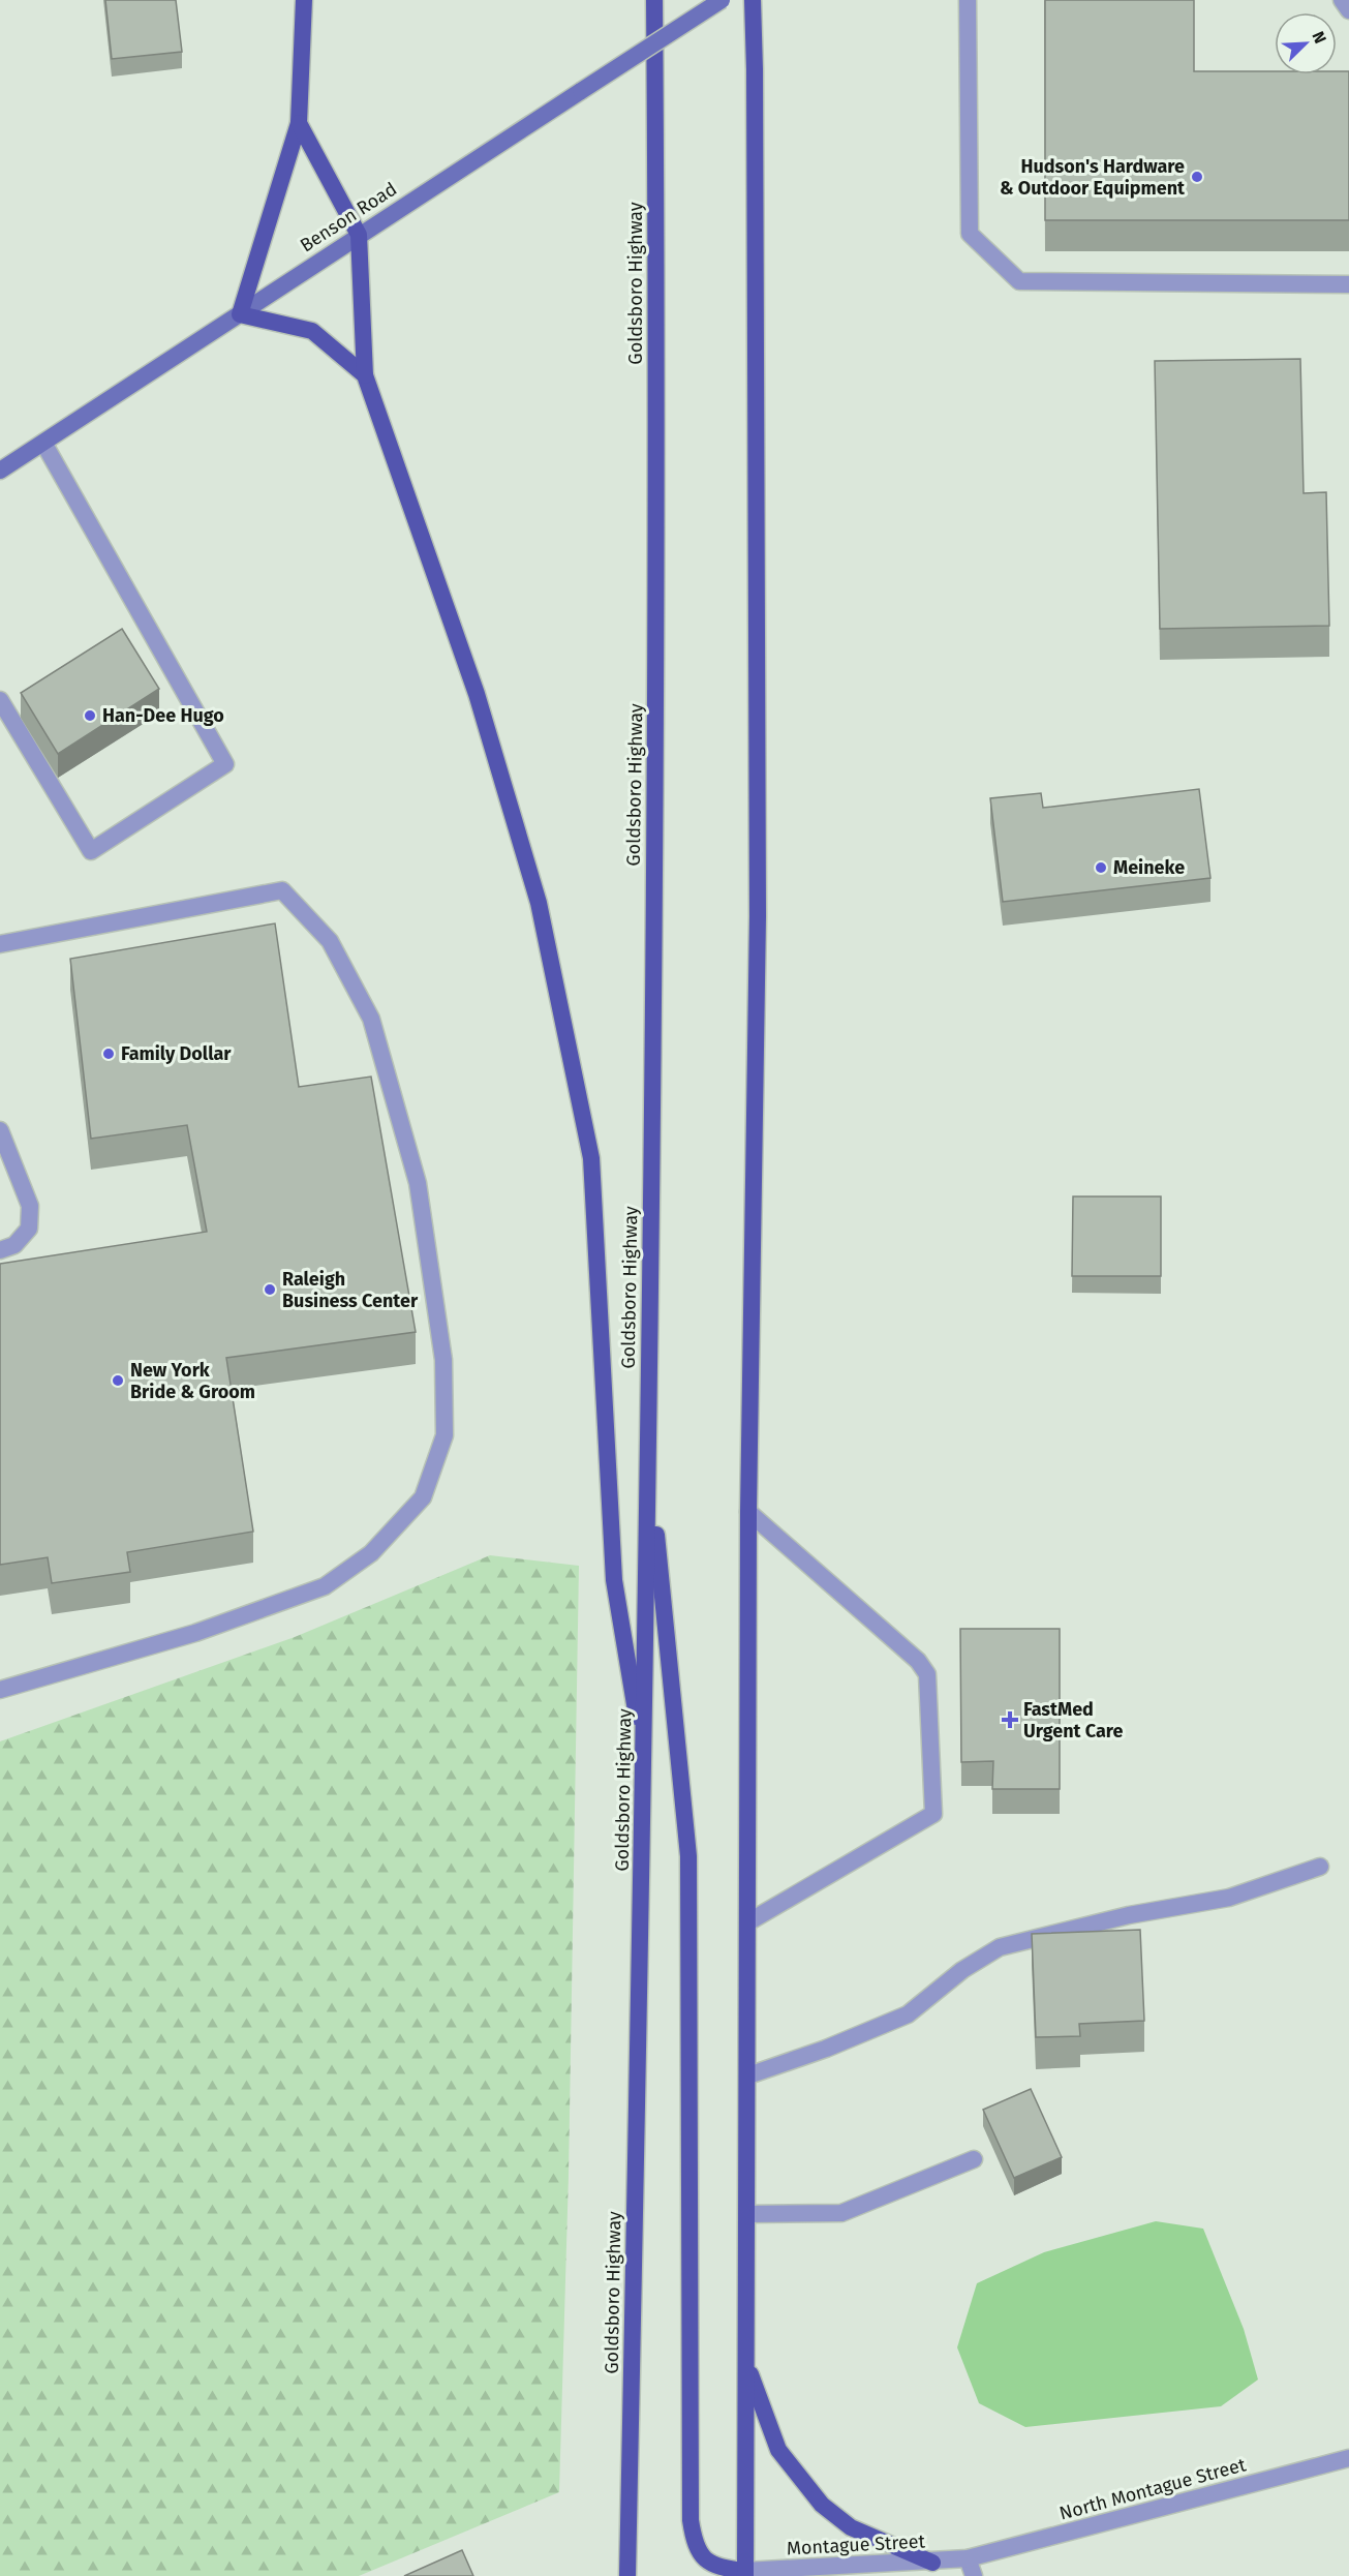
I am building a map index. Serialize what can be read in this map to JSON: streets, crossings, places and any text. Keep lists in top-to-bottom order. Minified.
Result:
{"streets":{"main road":["Benson Road","Goldsboro Highway"],"street":["North Montague Street","Montague Street"]},"crossings":[["North Montague Street","Montague Street"]],"places":{"other":["Hudson's Hardware & Outdoor Equipment","Han-Dee Hugo","Meineke","Family Dollar","Raleigh Business Center","New York Bride & Groom"],"health":["FastMed Urgent Care"]},"north":"top right"}
